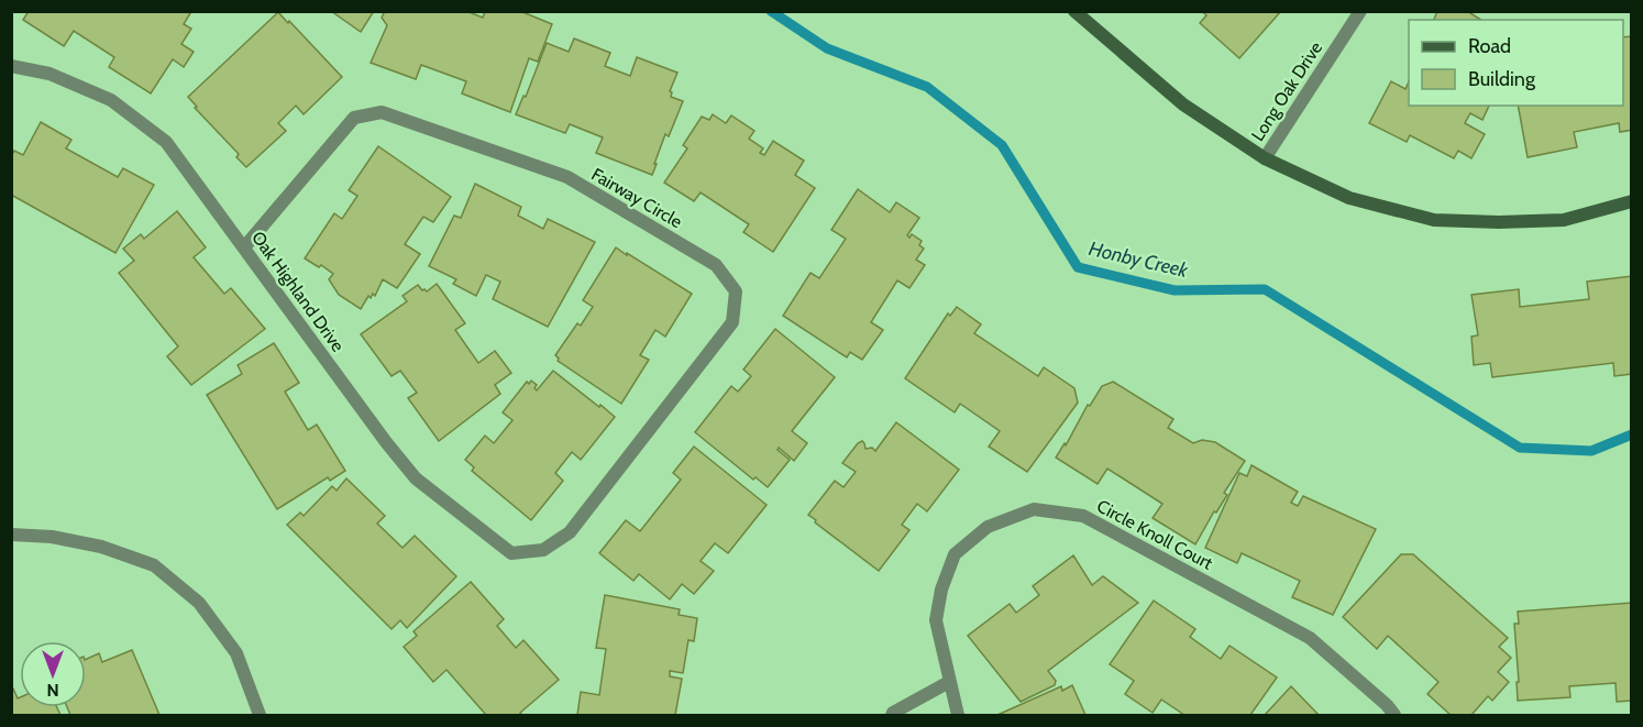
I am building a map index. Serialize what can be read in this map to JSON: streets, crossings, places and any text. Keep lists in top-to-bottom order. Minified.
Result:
{"streets":{"street":["Long Oak Drive","Fairway Circle","Oak Highland Drive","Circle Knoll Court"]},"crossings":[["Fairway Circle","Oak Highland Drive"]],"water":["Honby Creek"],"legend":["Road","Building"],"north":"bottom"}
